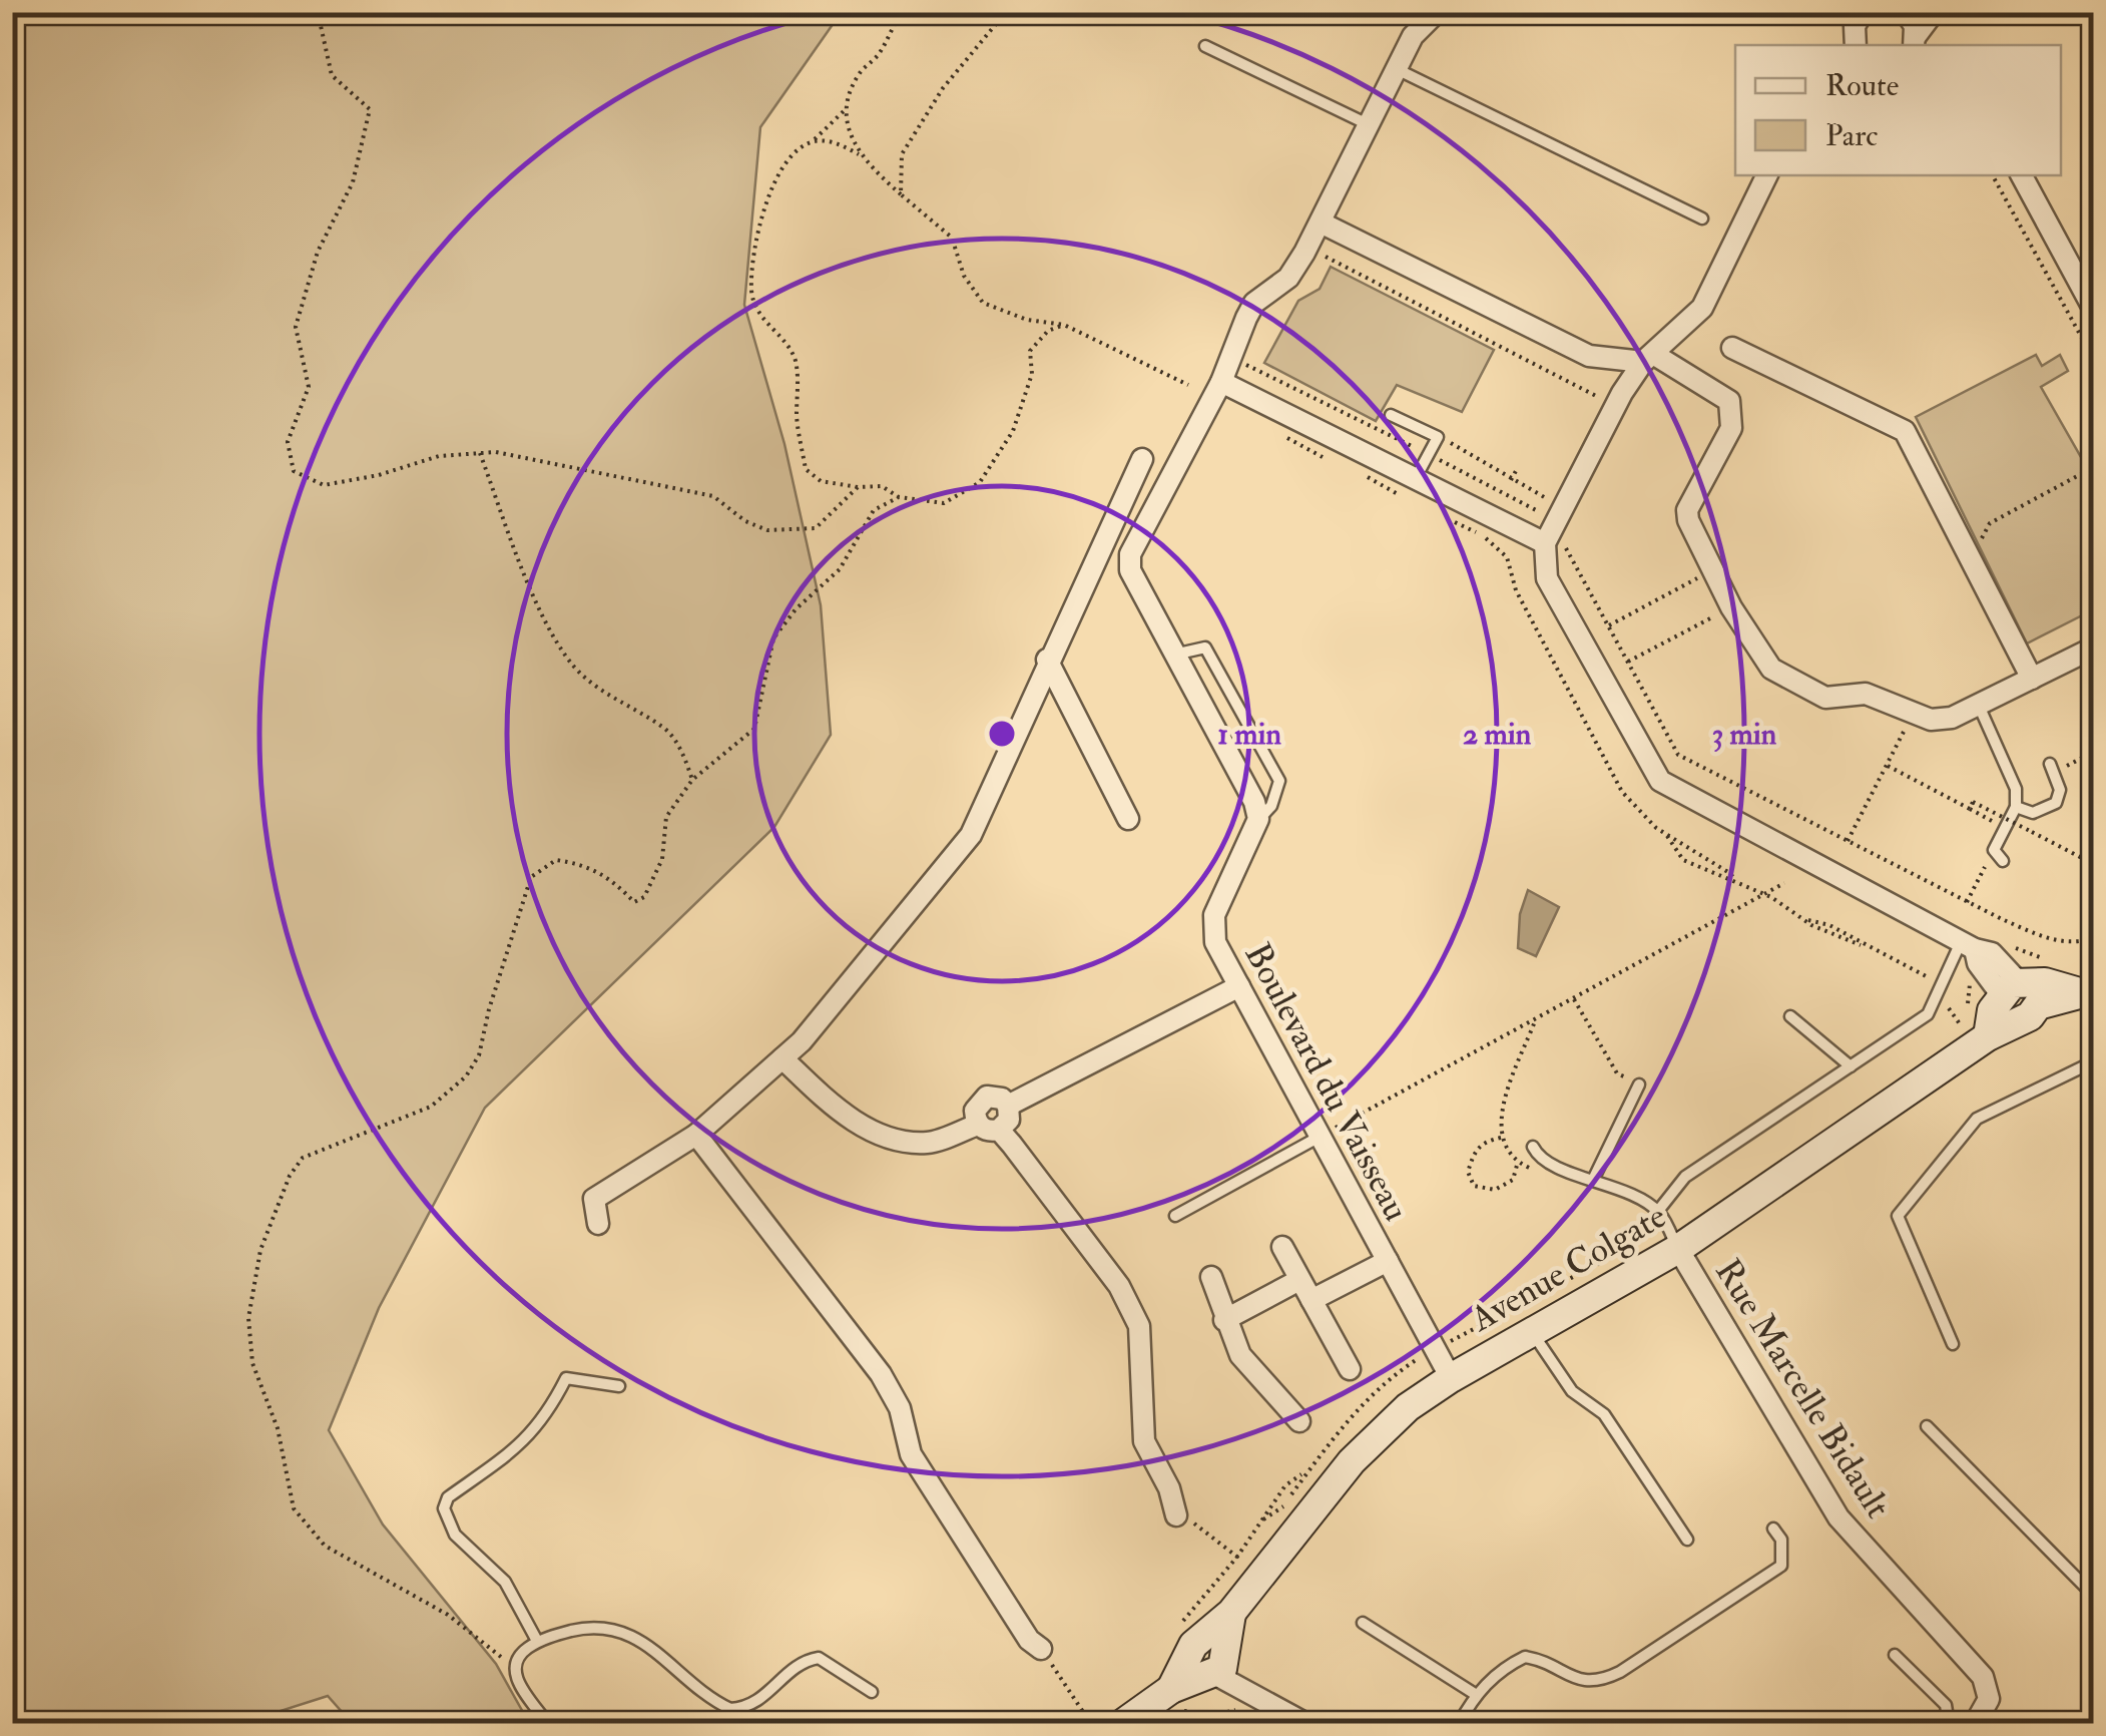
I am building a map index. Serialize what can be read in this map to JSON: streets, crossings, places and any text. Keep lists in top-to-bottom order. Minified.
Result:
{"streets":{"street":["Boulevard du Vaisseau","Avenue Colgate","Rue Marcelle Bidault"]},"crossings":[["Boulevard du Vaisseau","Avenue Colgate"],["Avenue Colgate","Rue Marcelle Bidault"]],"legend":["Route","Parc"],"rings":["1 min","2 min","3 min"]}
